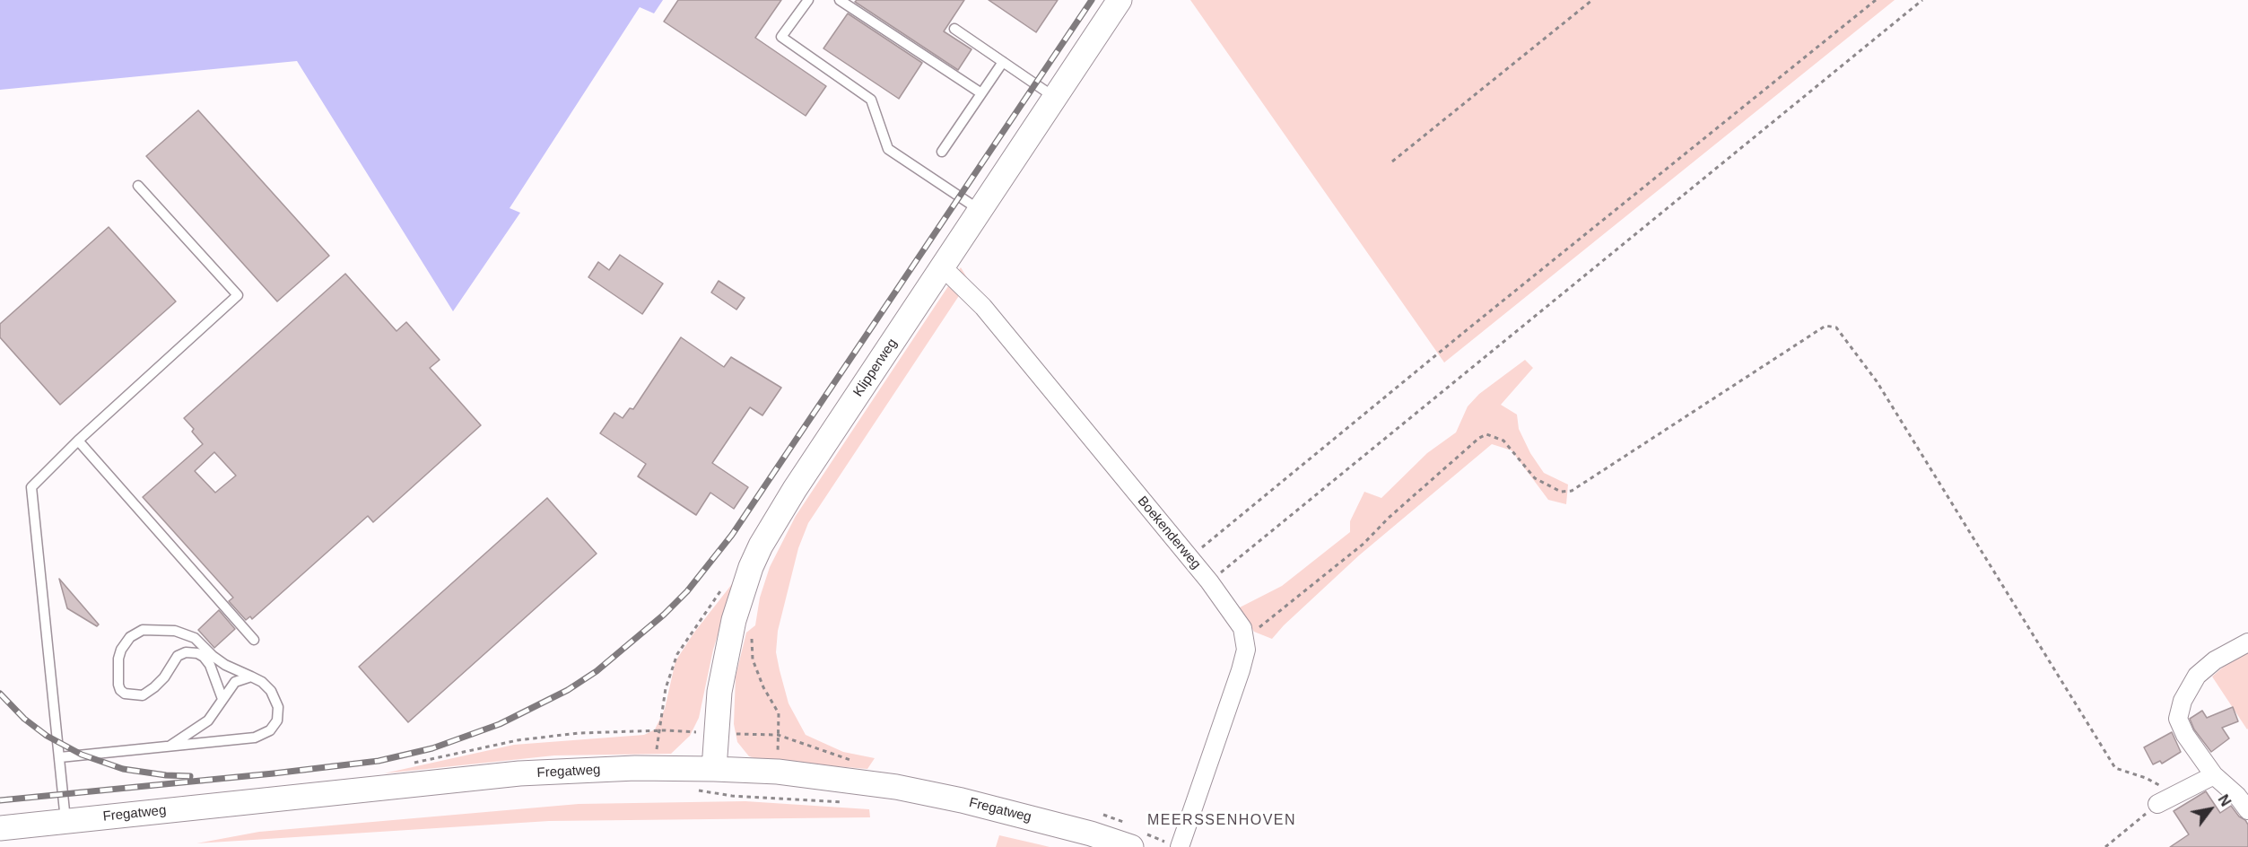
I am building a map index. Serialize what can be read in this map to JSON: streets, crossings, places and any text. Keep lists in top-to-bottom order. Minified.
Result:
{"streets":{"street":["Klipperweg","Boekenderweg","Fregatweg"]},"crossings":[["Klipperweg","Boekenderweg"],["Klipperweg","Fregatweg"]],"districts":["MEERSSENHOVEN"],"north":"top right"}
